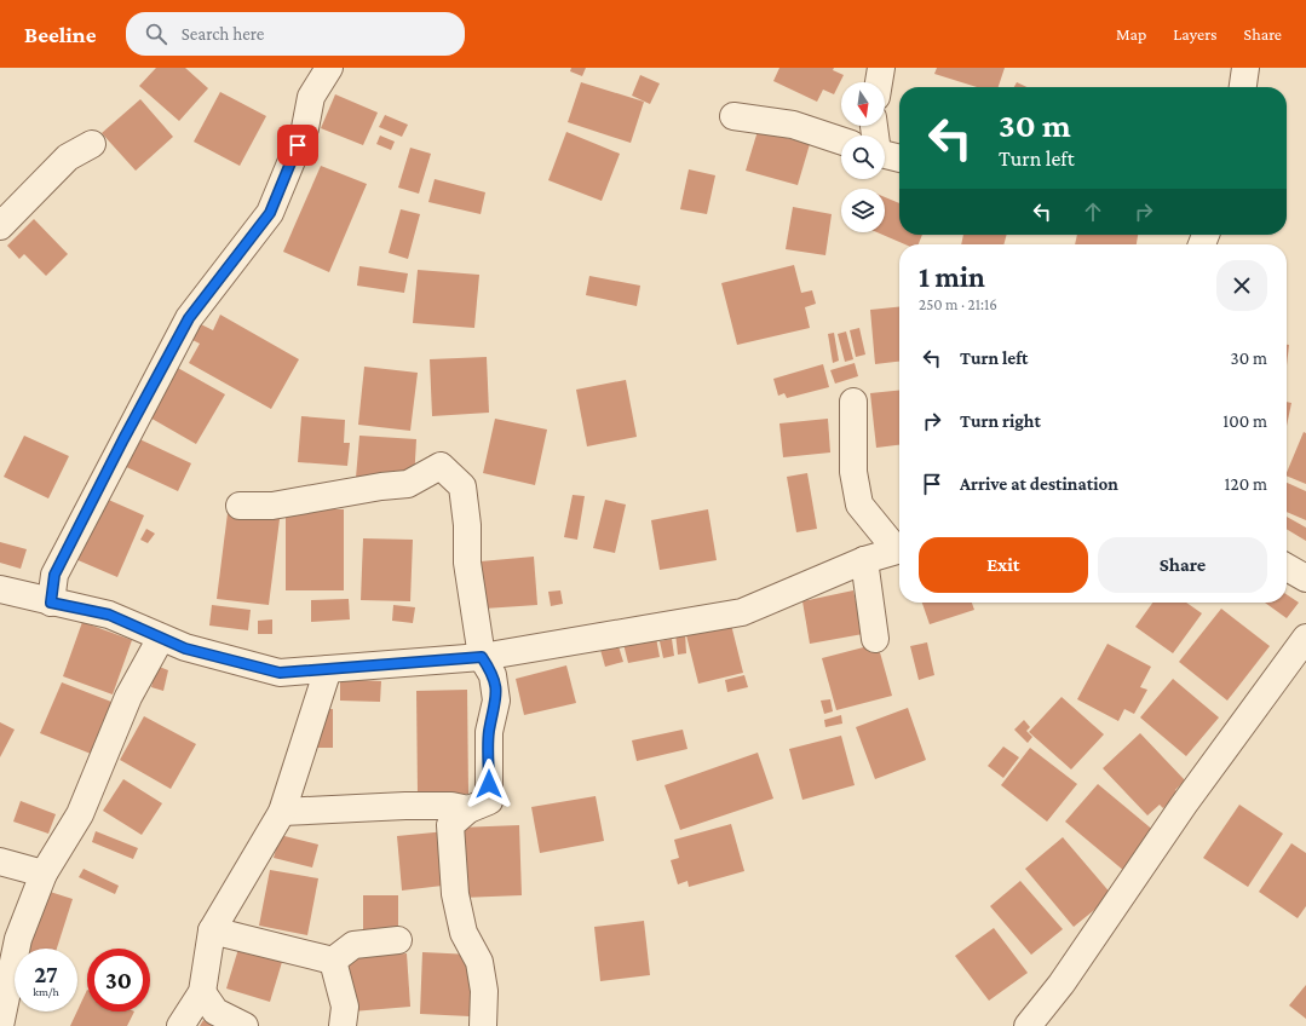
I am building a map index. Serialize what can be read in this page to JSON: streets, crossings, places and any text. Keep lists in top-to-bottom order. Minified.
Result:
{"north":"bottom","page":{"header":"Beeline","search":"Search here","nav":["Map","Layers","Share"],"turn":["30 m","Turn left"],"heading":["1 min","250 m · 21:16"],"list":[{"name":"Turn left","value":"30 m"},{"name":"Turn right","value":"100 m"},{"name":"Arrive at destination","value":"120 m"}],"buttons":["Exit","Share"],"speed":"27 km/h","limit":"30"}}
